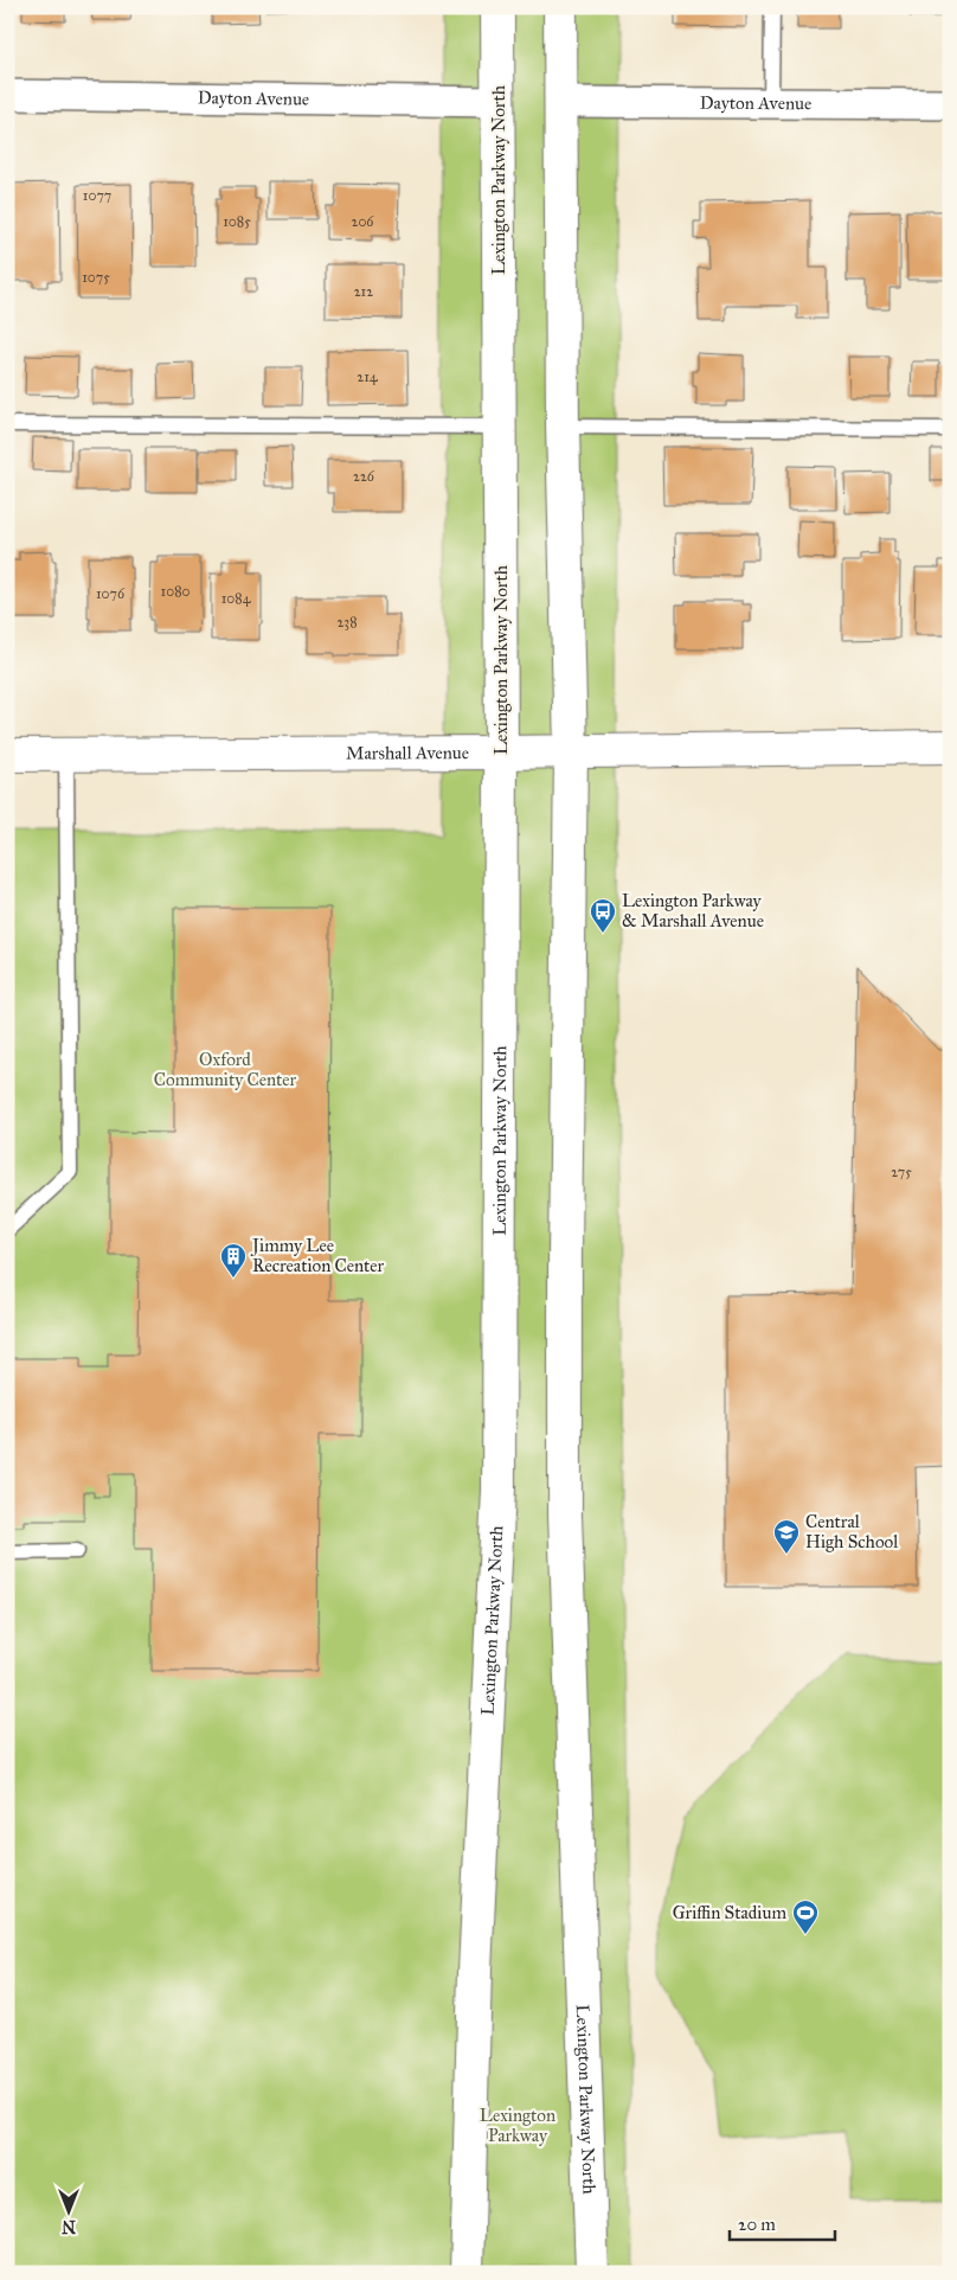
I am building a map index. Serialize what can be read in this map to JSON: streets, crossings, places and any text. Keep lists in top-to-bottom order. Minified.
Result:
{"streets":{"main road":["Lexington Parkway North","Marshall Avenue"],"street":["Dayton Avenue"]},"crossings":[["Dayton Avenue","Lexington Parkway North"],["Lexington Parkway North","Marshall Avenue"]],"parks":["Oxford Community Center","Lexington Parkway"],"places":{"bus stop":["Lexington Parkway & Marshall Avenue"],"building":["Jimmy Lee Recreation Center"],"school or university":["Central High School"],"sports":["Griffin Stadium"]},"house_numbers":["1077","1085","206","1075","212","214","226","1080","1076","1084","238","275"],"scale_bar":"20 m","north":"bottom"}
